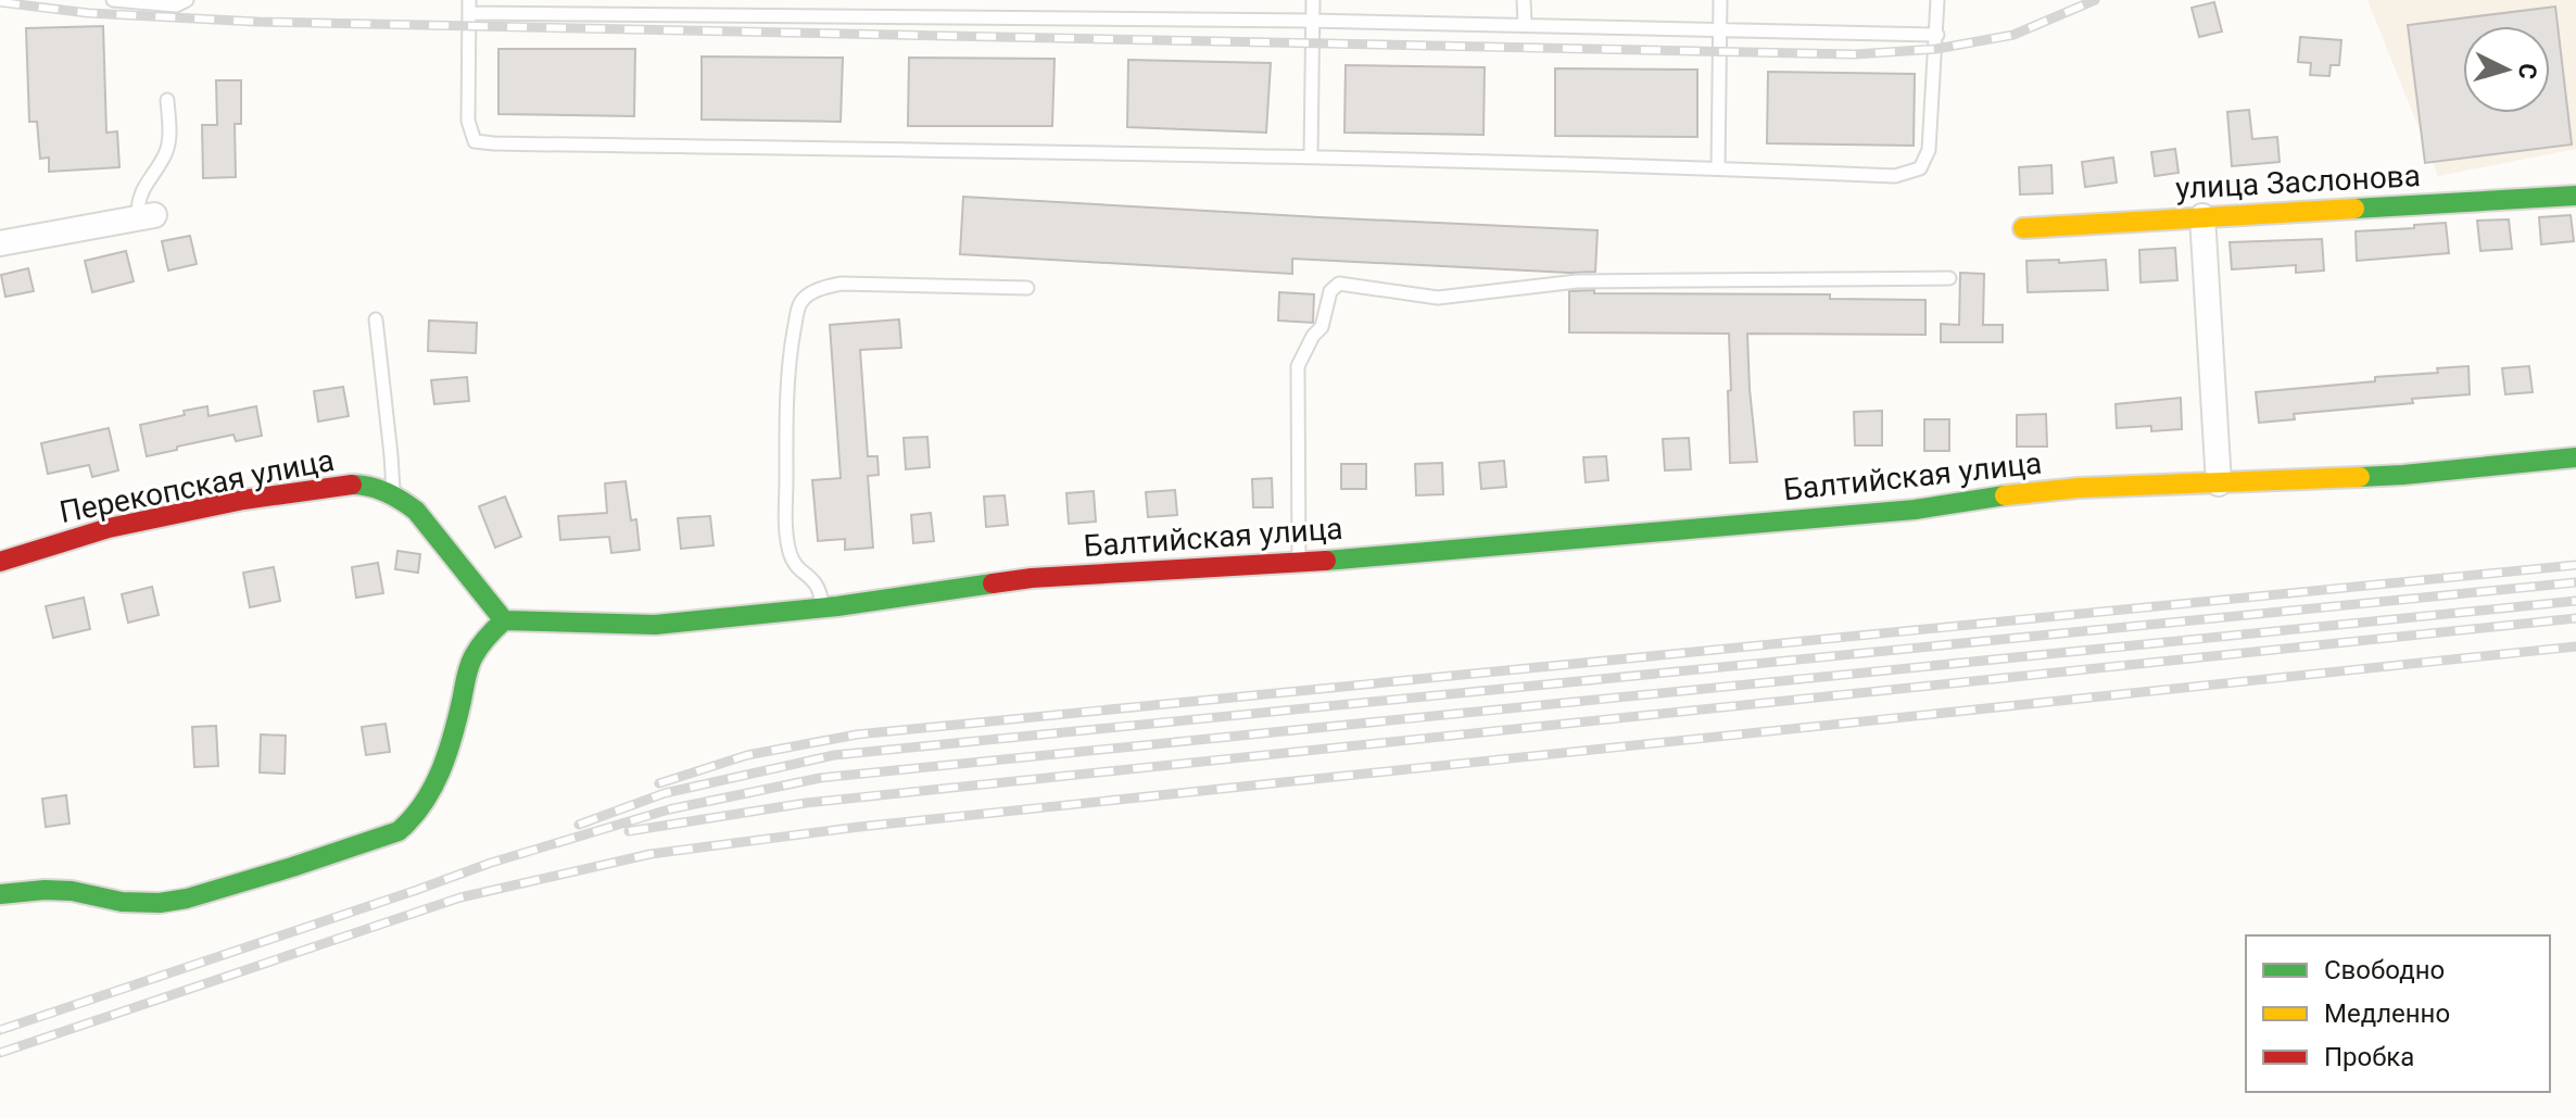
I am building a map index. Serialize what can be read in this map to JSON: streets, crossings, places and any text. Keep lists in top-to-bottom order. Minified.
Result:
{"streets":{"street":["улица Заслонова","Балтийская улица","Перекопская улица"]},"crossings":[["Балтийская улица","Перекопская улица"]],"legend":["Свободно","Медленно","Пробка"],"north":"right"}
